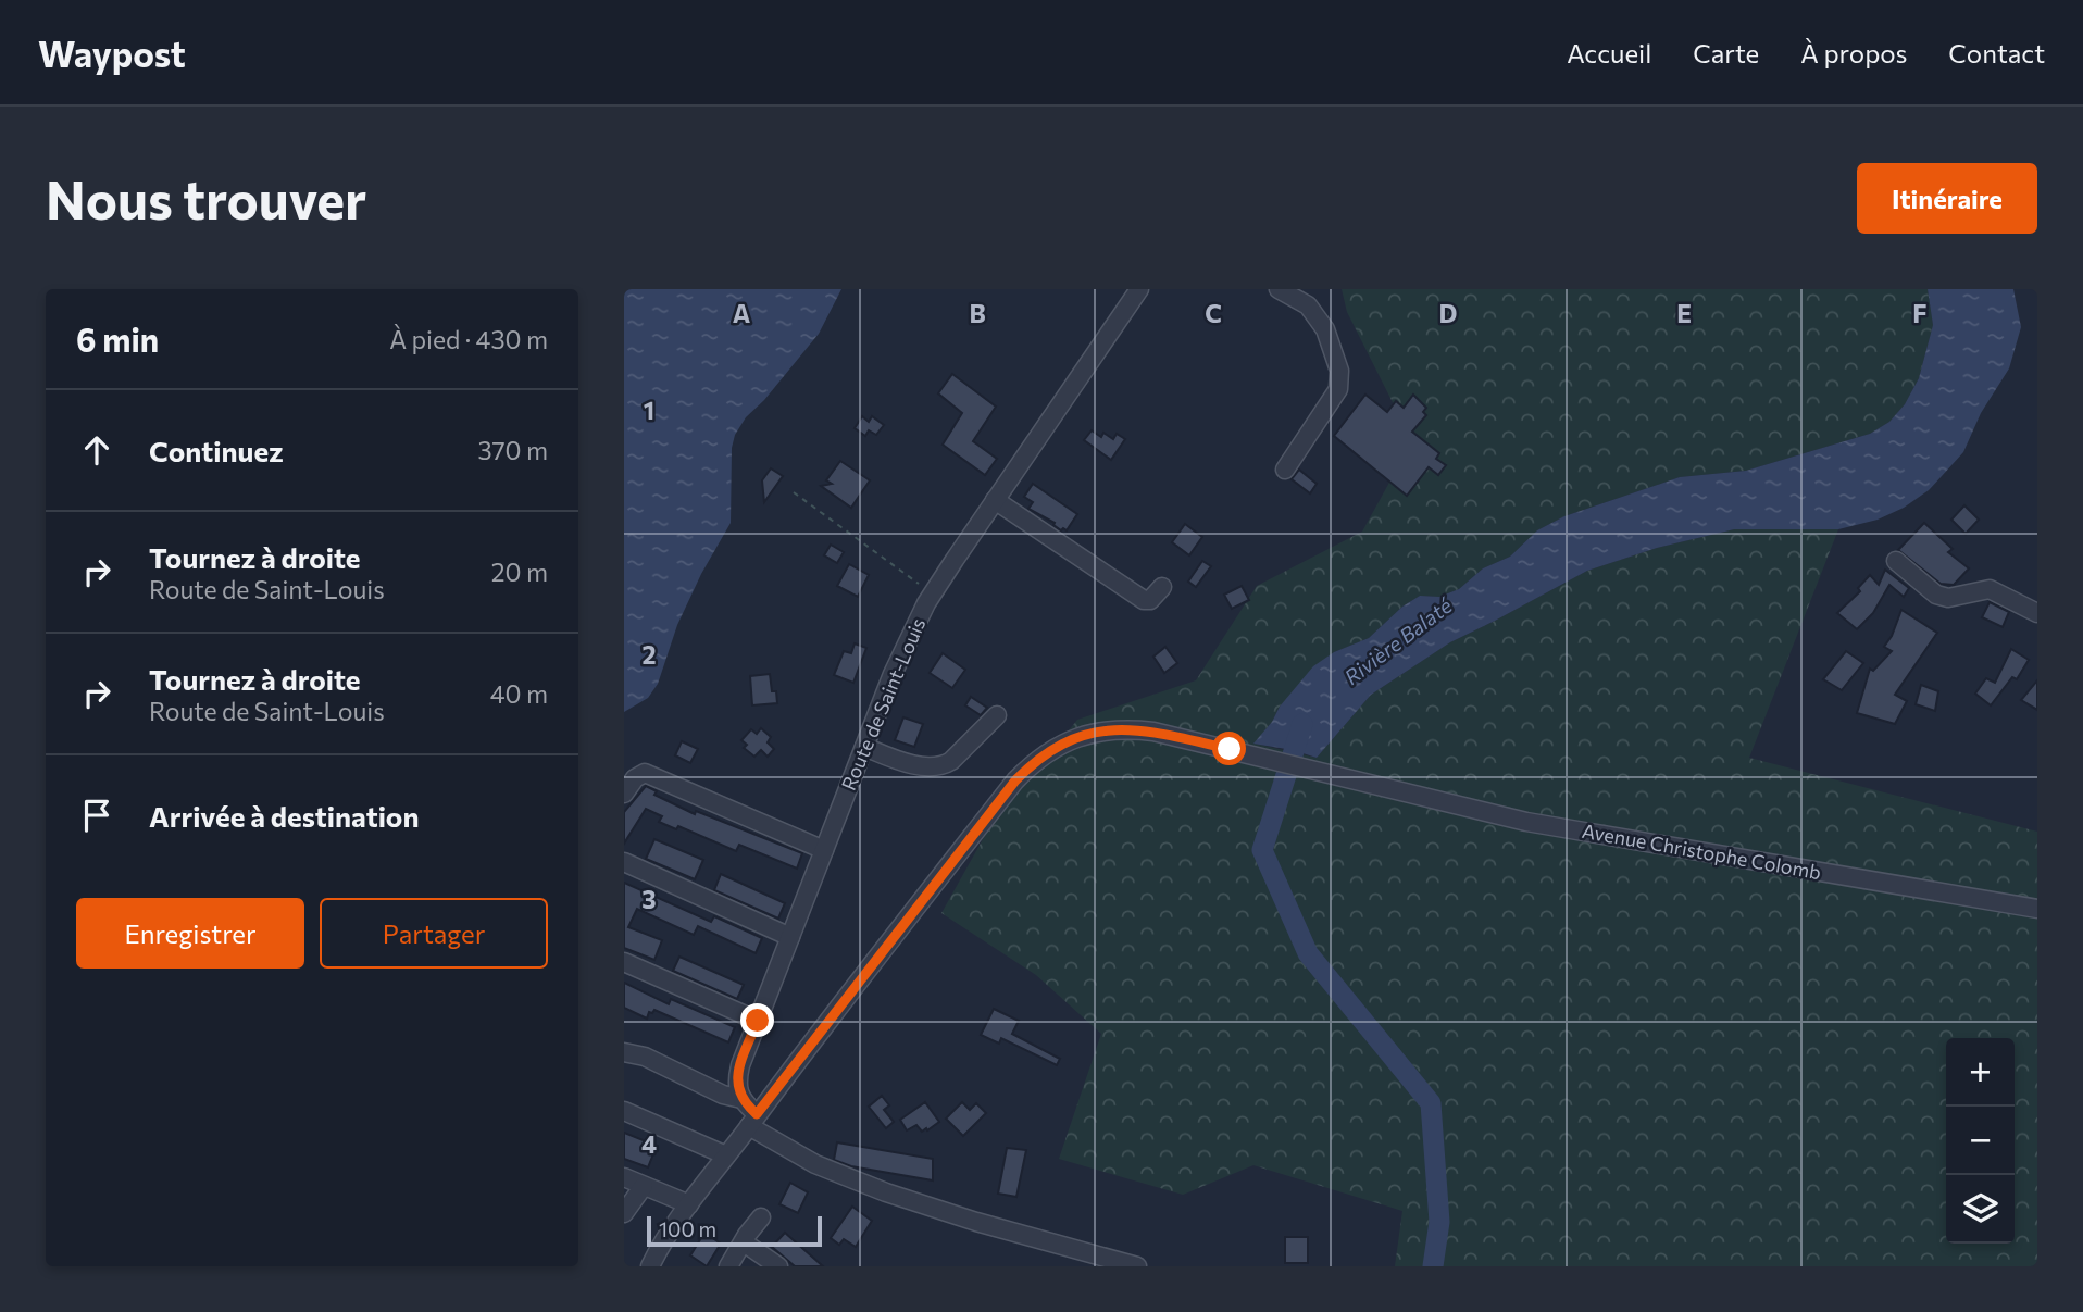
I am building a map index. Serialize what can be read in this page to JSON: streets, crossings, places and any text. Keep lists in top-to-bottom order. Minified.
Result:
{"streets":{"street":["Route de Saint-Louis","Avenue Christophe Colomb"]},"water":["Rivière Balaté"],"scale_bar":"100 m","page":{"header":"Waypost","nav":["Accueil","Carte","À propos","Contact"],"buttons":["Itinéraire",["Enregistrer","Partager"]],"title":"Nous trouver","heading":["6 min","À pied · 430 m"],"list":[["Continuez","370 m"],["Tournez à droite","Route de Saint-Louis","20 m"],["Tournez à droite","Route de Saint-Louis","40 m"],"Arrivée à destination"],"map_buttons":["+","−"],"scale":"100 m"},"grid":{"columns":["A","B","C","D","E","F"],"rows":["1","2","3","4"]}}
